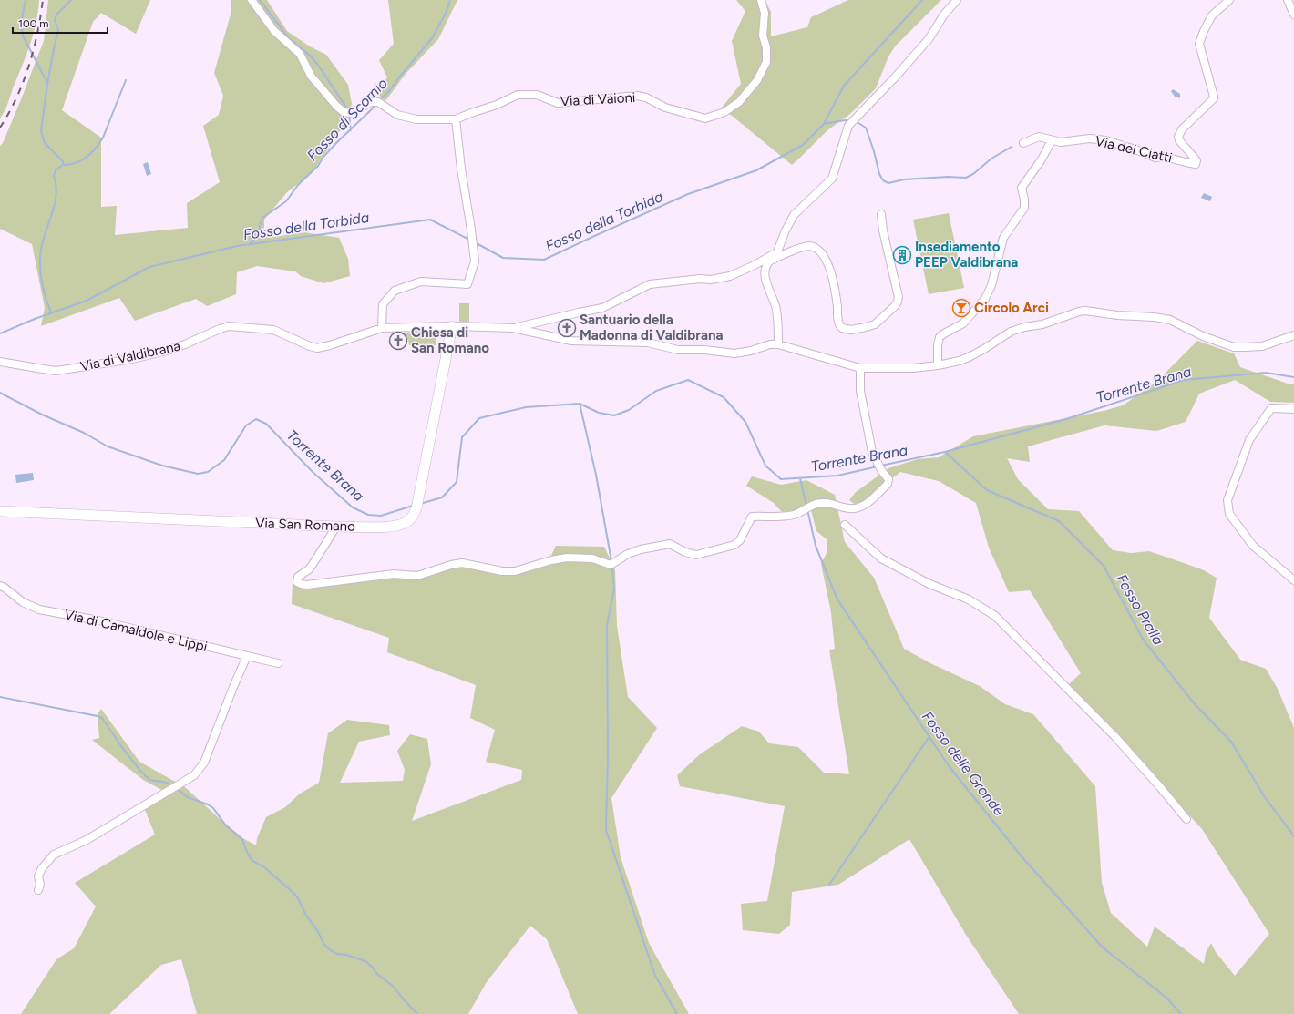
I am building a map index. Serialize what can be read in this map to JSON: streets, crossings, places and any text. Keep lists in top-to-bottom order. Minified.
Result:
{"streets":{"street":["Via di Vaioni","Via dei Ciatti","Via di Valdibrana","Via San Romano","Via di Camaldole e Lippi"]},"crossings":[["Via di Valdibrana","Via San Romano"]],"water":["Fosso di Scornio","Fosso della Torbida","Torrente Brana","Fosso Pralla","Fosso delle Gronde"],"places":{"building":["Insediamento PEEP Valdibrana"],"bar":["Circolo Arci"],"church":["Santuario della Madonna di Valdibrana","Chiesa di San Romano"]},"scale_bar":"100 m"}
